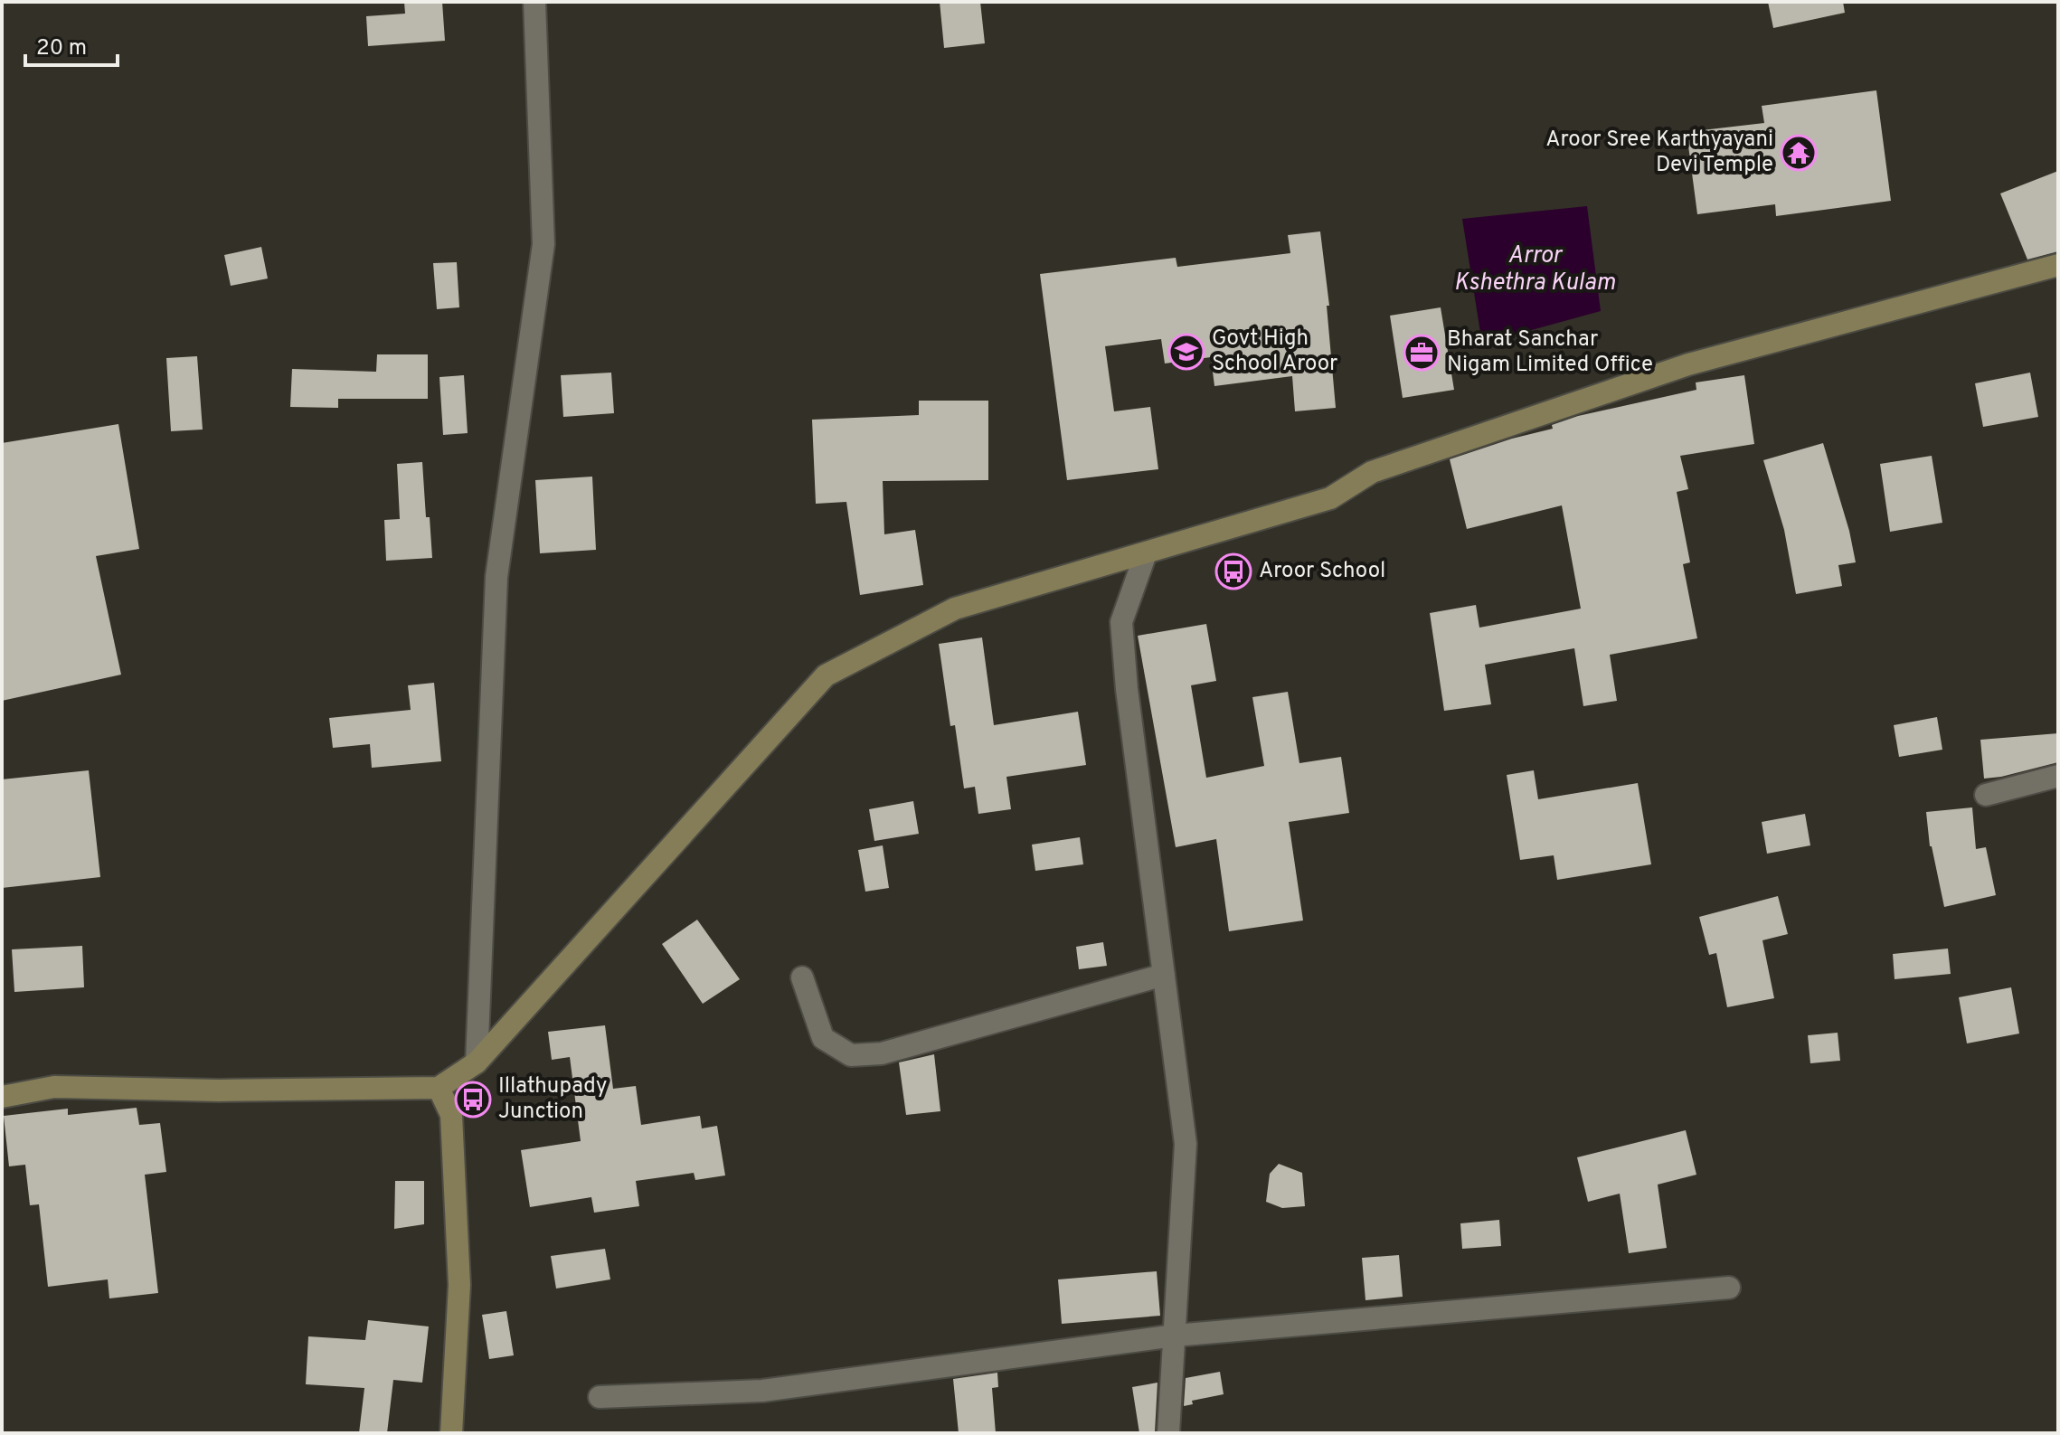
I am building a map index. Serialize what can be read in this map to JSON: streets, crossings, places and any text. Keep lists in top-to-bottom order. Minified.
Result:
{"water":["Arror Kshethra Kulam"],"places":{"temple":["Aroor Sree Karthyayani Devi Temple"],"school or university":["Govt High School Aroor"],"office":["Bharat Sanchar Nigam Limited Office"],"bus stop":["Aroor School","Illathupady Junction"]},"scale_bar":"20 m"}
